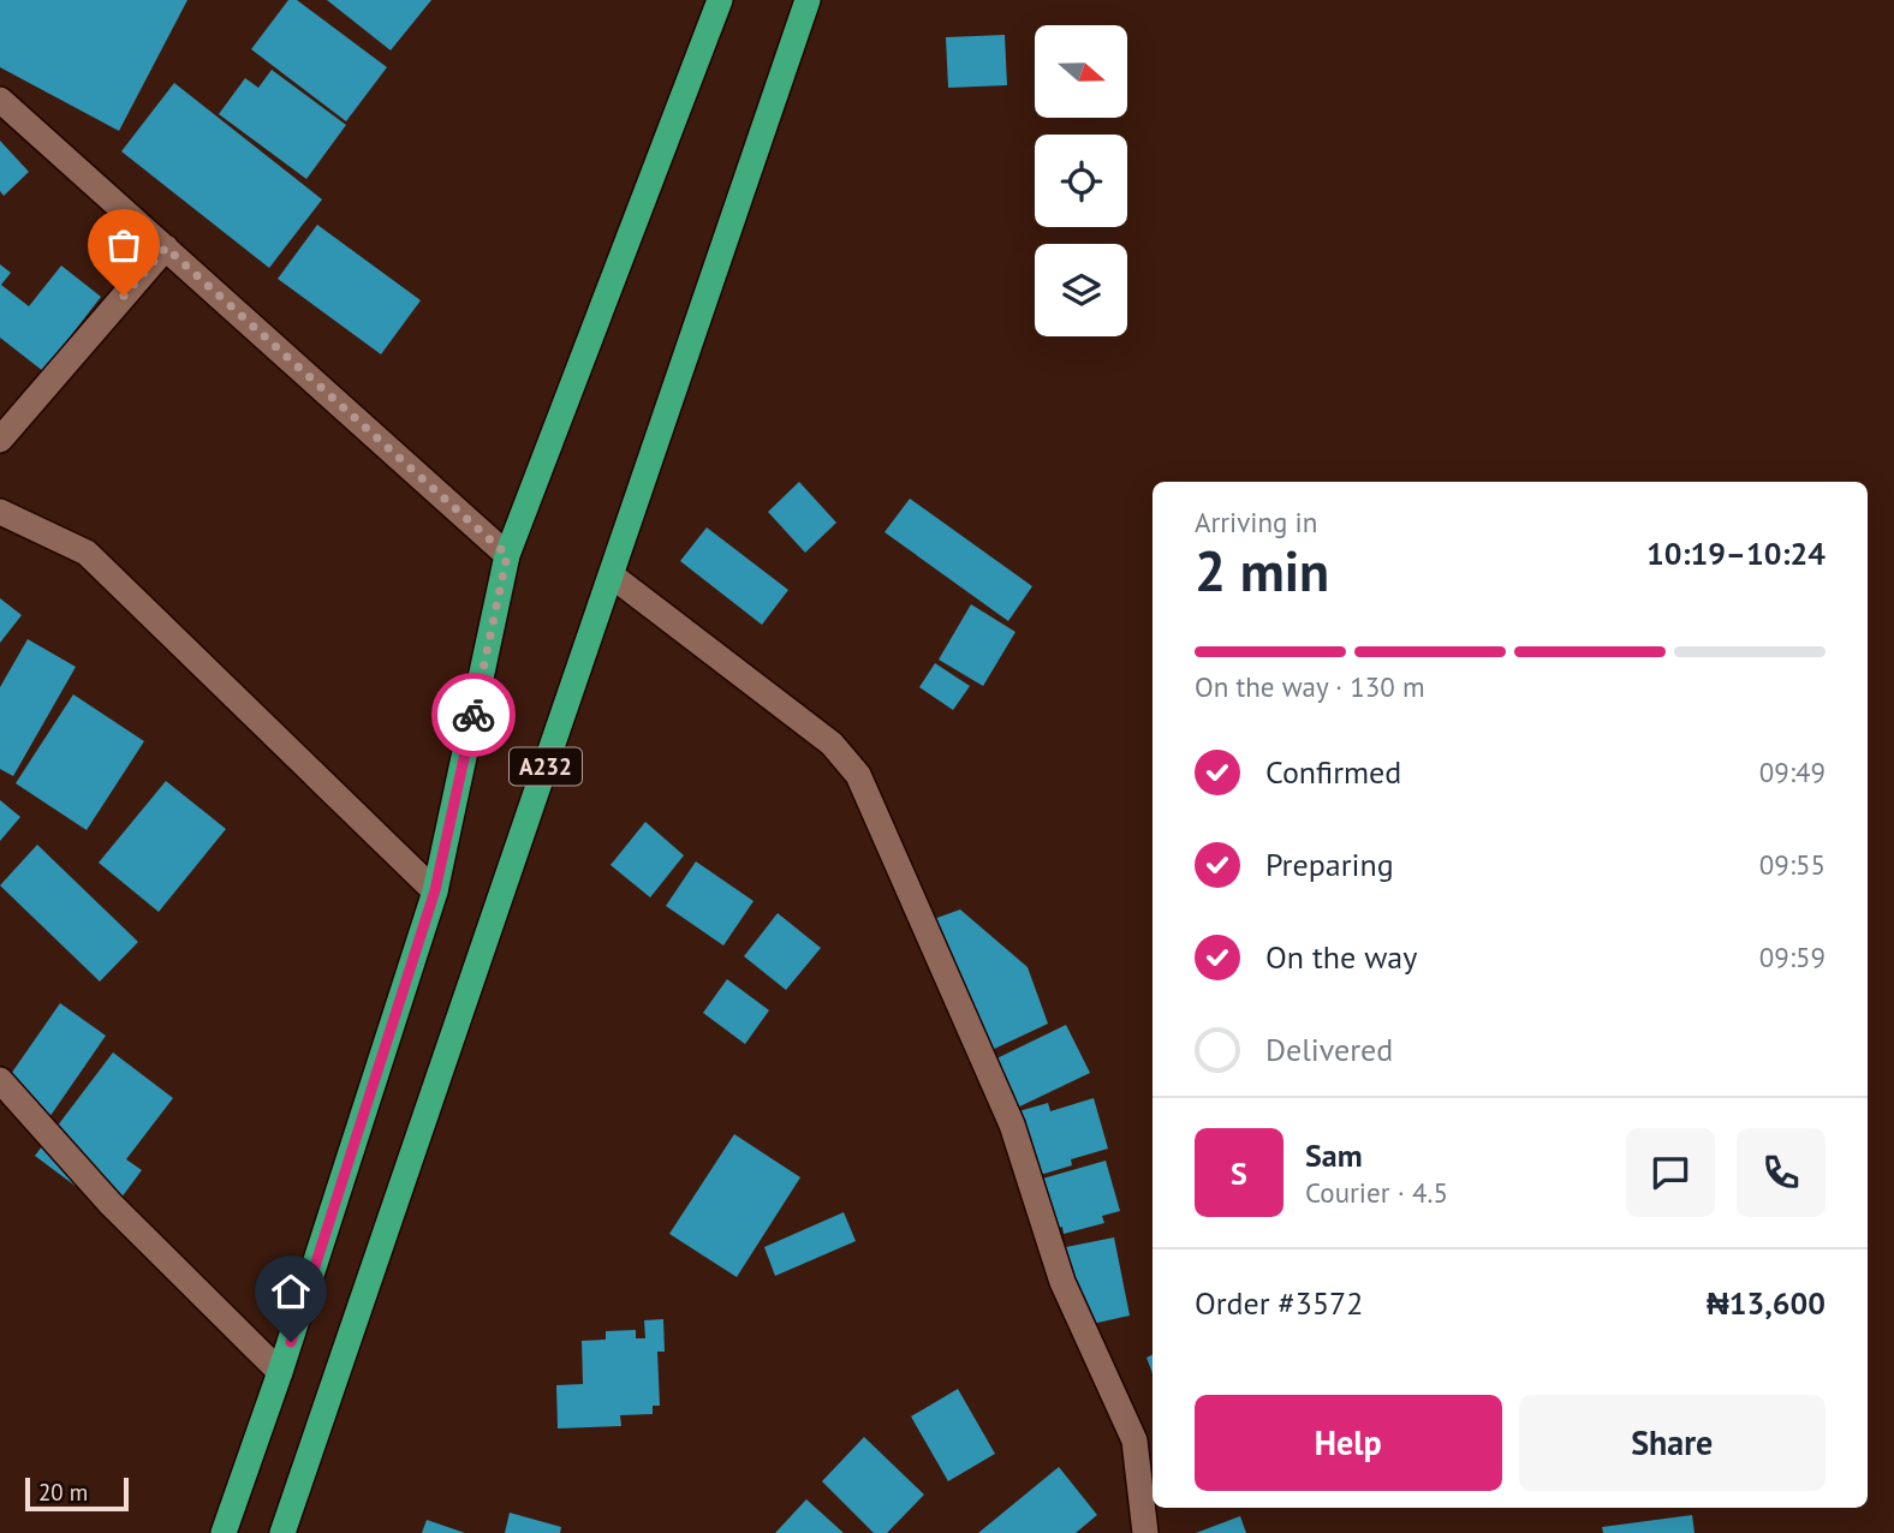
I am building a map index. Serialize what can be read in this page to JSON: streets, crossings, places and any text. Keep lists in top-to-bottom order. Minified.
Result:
{"streets":{"highway":["A232"]},"scale_bar":"20 m","north":"right","page":{"heading":["2 min","Arriving in","10:19–10:24"],"panel":["Sam","Courier · 4.5","Order #3572","₦13,600"],"bar":"On the way · 130 m","list":[["Confirmed","09:49"],["Preparing","09:55"],["On the way","09:59"],"Delivered"],"round":"S","buttons":["Help","Share"],"scale":"20 m"}}
